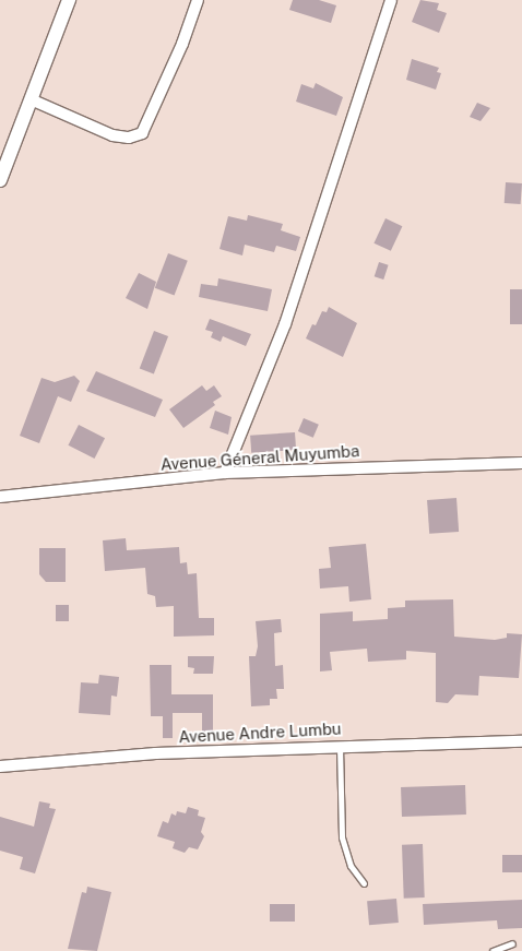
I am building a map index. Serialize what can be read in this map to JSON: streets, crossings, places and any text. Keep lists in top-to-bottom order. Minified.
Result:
{"streets":{"street":["Avenue Géneral Muyumba","Avenue Andre Lumbu"]}}
